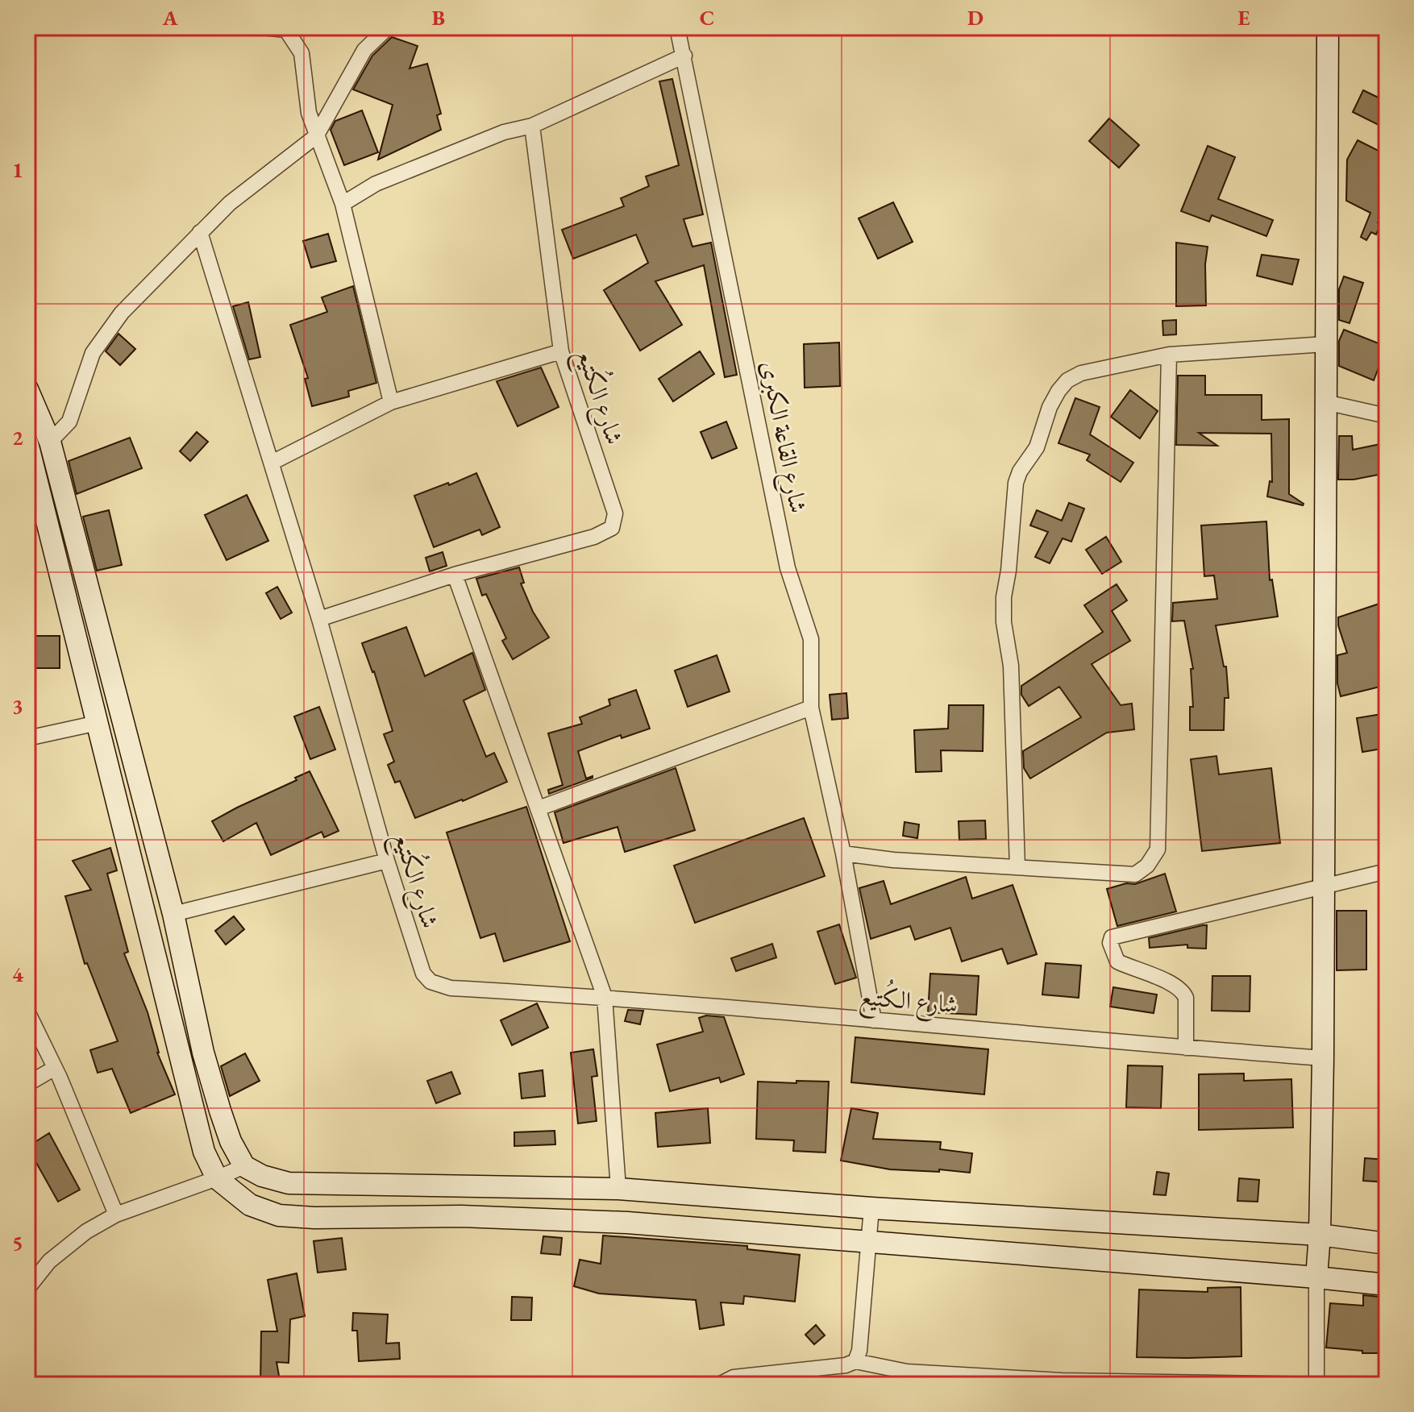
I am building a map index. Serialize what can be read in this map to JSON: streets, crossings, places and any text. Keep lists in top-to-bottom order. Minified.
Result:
{"streets":{"street":["شارع الكُتيع","شارع القاعة الكبرى"]},"crossings":[["شارع الكُتيع","شارع القاعة الكبرى"]],"grid":{"columns":["A","B","C","D","E"],"rows":["1","2","3","4","5"]}}
